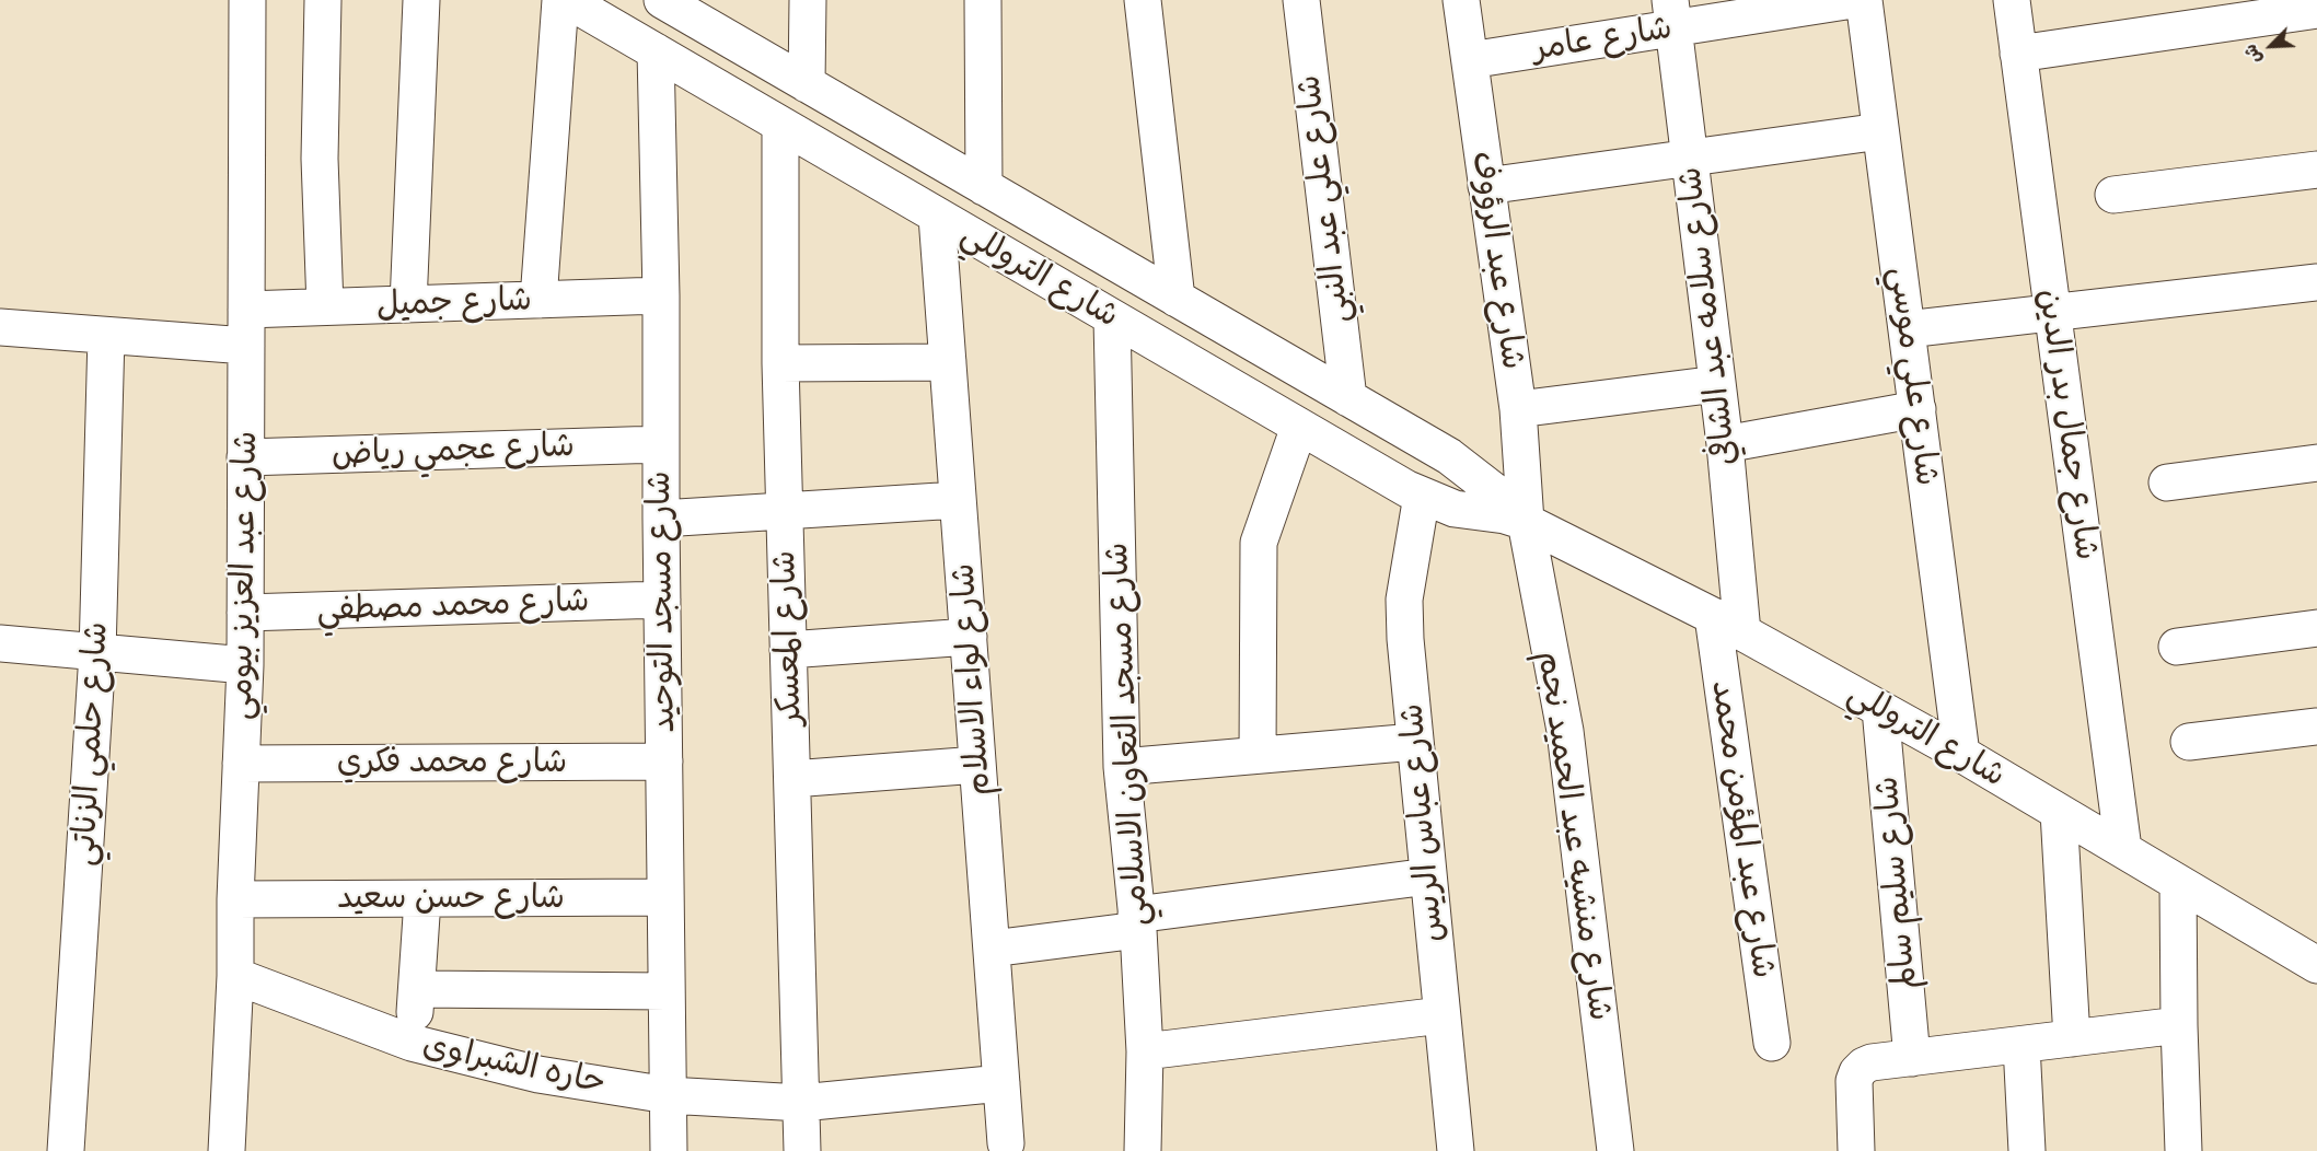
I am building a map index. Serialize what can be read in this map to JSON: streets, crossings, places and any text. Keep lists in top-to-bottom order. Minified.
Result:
{"streets":{"street":["شارع عامر","شارع علي عبد النبي","شارع عبد الرؤوف","شارع التروللي","شارع جميل","شارع سلامه عبد الشافي","شارع علي موسي","شارع جمال بدر الدين","شارع عجمي رياض","شارع عبد العزيز بيومي","شارع مسجد التوحيد","شارع محمد مصطفي","شارع المعسكر","شارع لواء الاسلام","شارع مسجد التعاون الاسلامي","شارع حلمي الزناتي","شارع محمد فكري","شارع عباس الريس","شارع عبد المؤمن محمد","شارع منشيه عبد الحميد نجم","شارع سليم سالم","شارع حسن سعيد","حاره الشبراوى"]},"crossings":[["شارع عامر","شارع عبد الرؤوف"],["شارع عامر","شارع سلامه عبد الشافي"],["شارع علي عبد النبي","شارع التروللي"],["شارع عبد الرؤوف","شارع التروللي"],["شارع عبد الرؤوف","شارع منشيه عبد الحميد نجم"],["شارع التروللي","شارع سلامه عبد الشافي"],["شارع التروللي","شارع علي موسي"],["شارع التروللي","شارع جمال بدر الدين"],["شارع التروللي","شارع مسجد التوحيد"],["شارع التروللي","شارع المعسكر"],["شارع التروللي","شارع لواء الاسلام"],["شارع التروللي","شارع مسجد التعاون الاسلامي"],["شارع التروللي","شارع عباس الريس"],["شارع التروللي","شارع عبد المؤمن محمد"],["شارع التروللي","شارع منشيه عبد الحميد نجم"],["شارع التروللي","شارع سليم سالم"],["شارع جميل","شارع عبد العزيز بيومي"],["شارع جميل","شارع مسجد التوحيد"],["شارع سلامه عبد الشافي","شارع عبد المؤمن محمد"],["شارع عجمي رياض","شارع عبد العزيز بيومي"],["شارع عجمي رياض","شارع مسجد التوحيد"],["شارع عبد العزيز بيومي","شارع محمد مصطفي"],["شارع عبد العزيز بيومي","شارع محمد فكري"],["شارع عبد العزيز بيومي","شارع حسن سعيد"],["شارع عبد العزيز بيومي","حاره الشبراوى"],["شارع مسجد التوحيد","شارع محمد مصطفي"],["شارع مسجد التوحيد","شارع محمد فكري"],["شارع مسجد التوحيد","شارع حسن سعيد"],["شارع مسجد التوحيد","حاره الشبراوى"],["شارع المعسكر","حاره الشبراوى"],["شارع لواء الاسلام","حاره الشبراوى"]],"north":"bottom left"}
